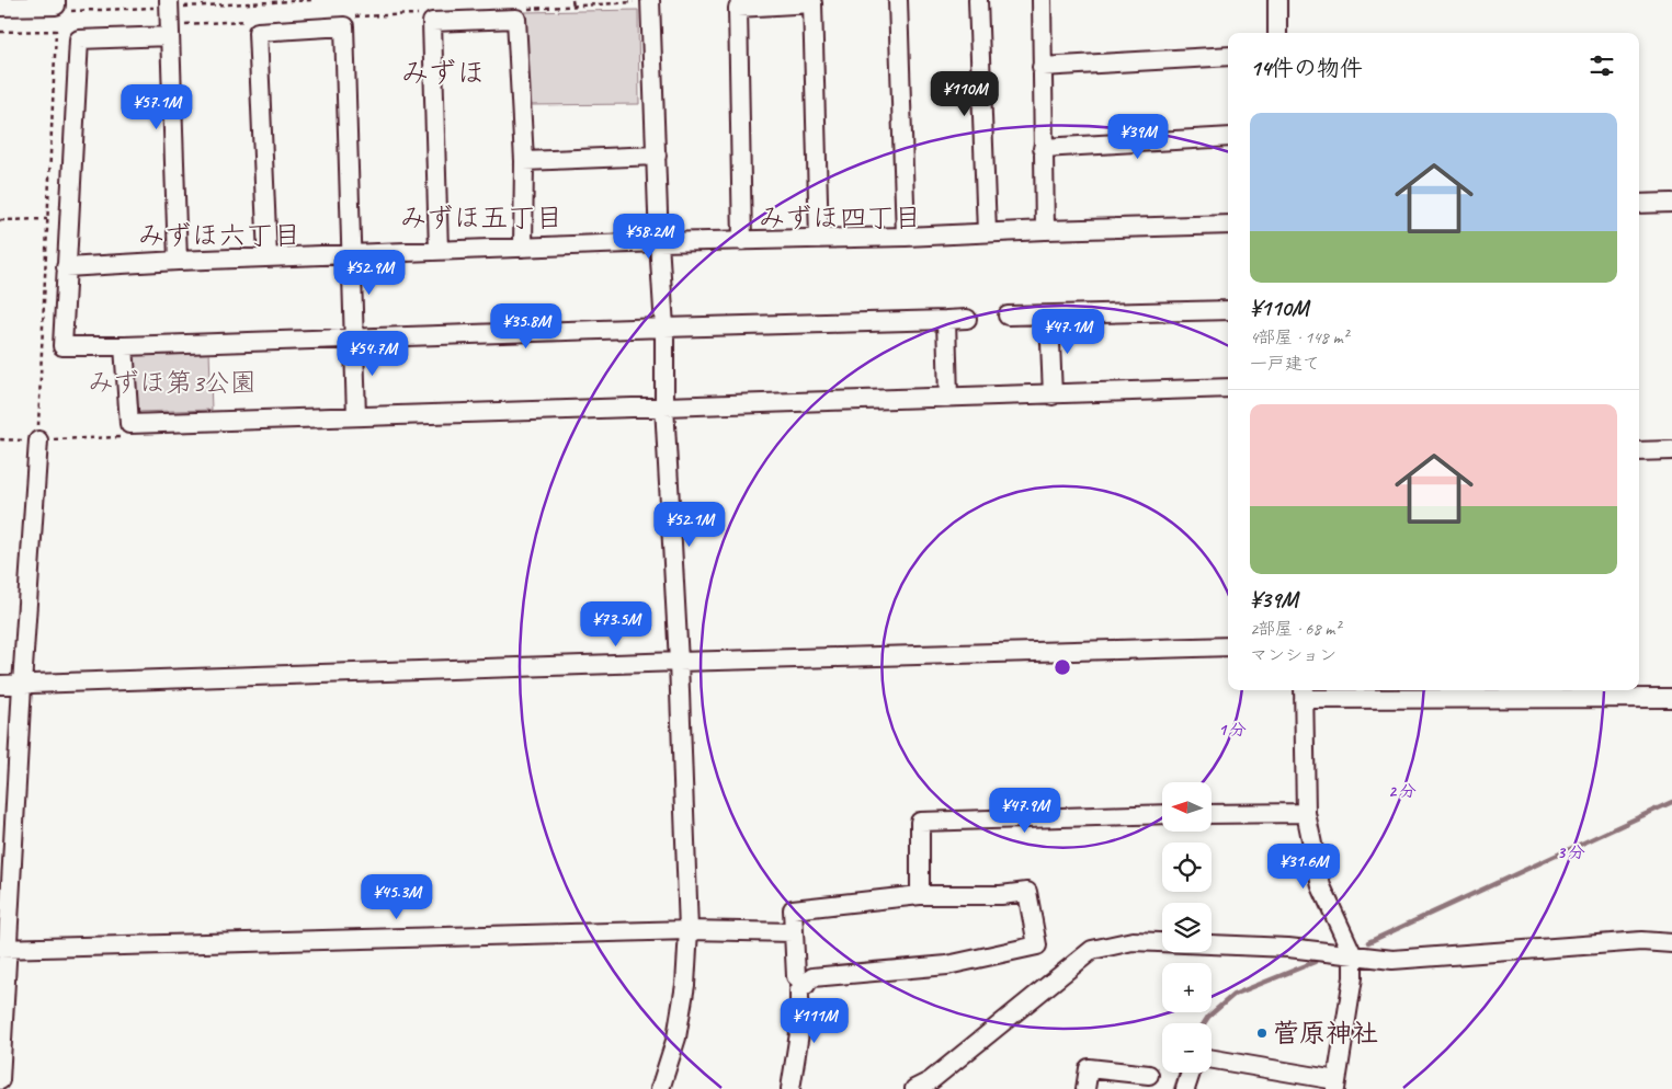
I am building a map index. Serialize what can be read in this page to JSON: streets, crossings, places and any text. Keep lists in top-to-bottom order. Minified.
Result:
{"districts":["みずほ","みずほ五丁目","みずほ四丁目","みずほ六丁目"],"parks":["みずほ第3公園"],"places":["菅原神社"],"north":"left","page":{"heading":"14件の物件","price":["¥110M","¥57.1M","¥39M","¥58.2M","¥52.9M","¥35.8M","¥47.1M","¥54.7M","¥52.1M","¥73.5M","¥47.9M","¥31.6M","¥45.3M","¥111M"],"list":[{"name":"¥110M","note":"4部屋 · 148 m² · 一戸建て"},{"name":"¥39M","note":"2部屋 · 68 m² · マンション"}],"map_buttons":["+","−"]},"rings":["1 分","2 分","3 分"]}
